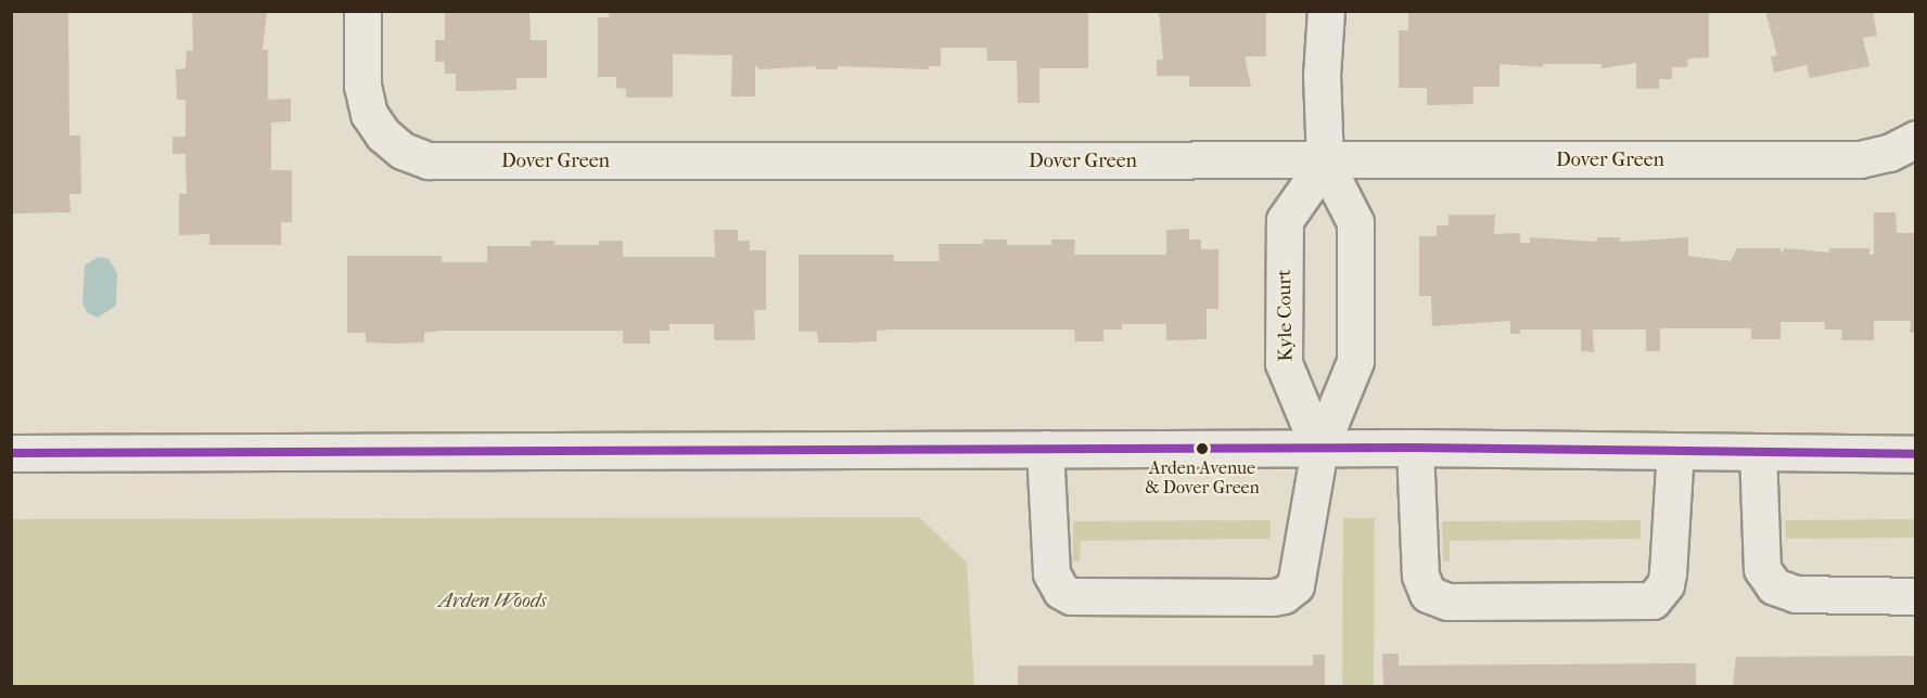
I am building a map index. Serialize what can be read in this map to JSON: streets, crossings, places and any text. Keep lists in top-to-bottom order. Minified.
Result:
{"streets":{"street":["Dover Green","Kyle Court"]},"crossings":[["Dover Green","Kyle Court"]],"parks":["Arden Woods"],"places":["Arden Avenue & Dover Green"]}
